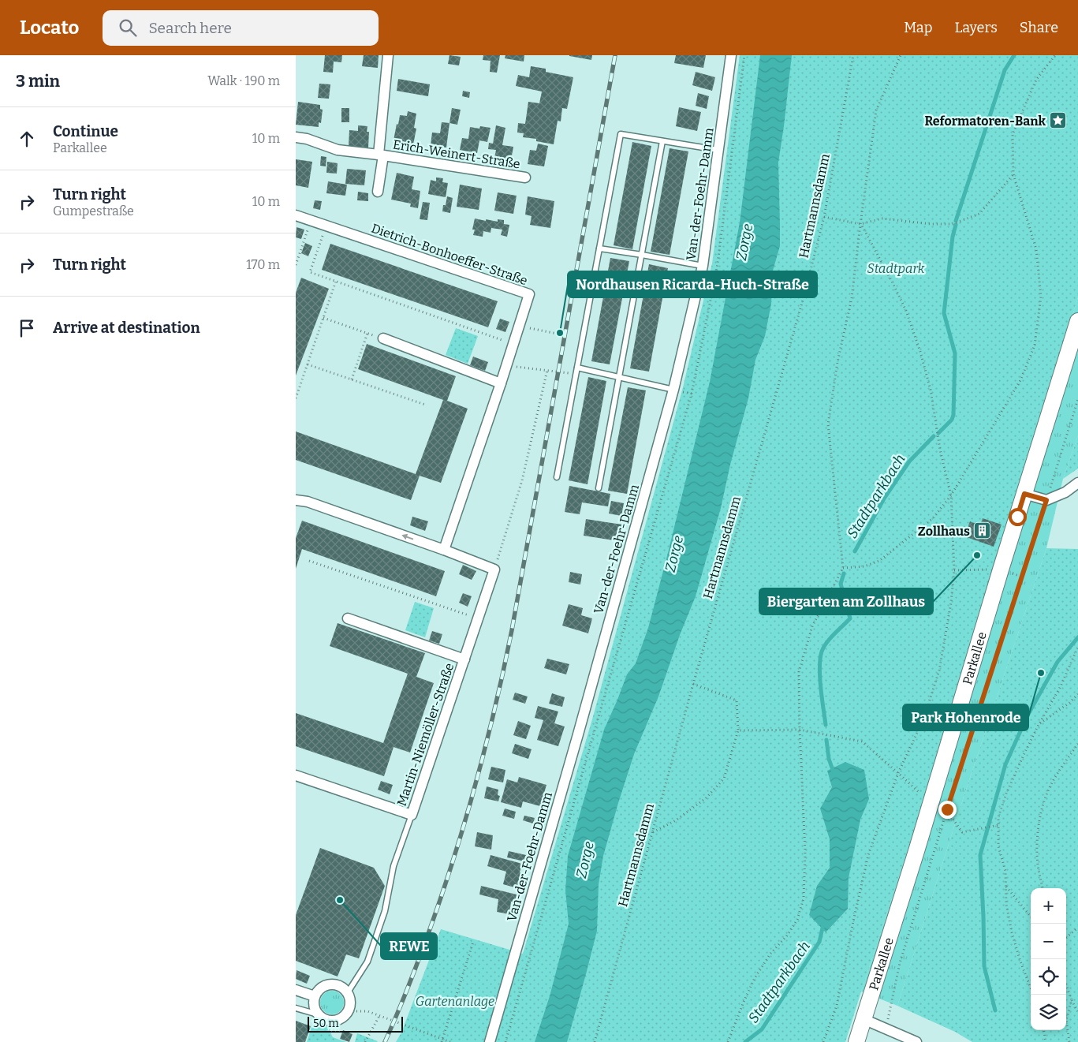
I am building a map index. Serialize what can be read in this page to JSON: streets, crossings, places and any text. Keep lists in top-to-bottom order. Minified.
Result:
{"streets":{"main road":["Parkallee"],"street":["Erich-Weinert-Straße","Van-der-Foehr-Damm","Dietrich-Bonhoeffer-Straße","Martin-Niemöller-Straße"],"path":["Hartmannsdamm"]},"water":["Zorge","Stadtparkbach"],"parks":["Stadtpark","Gartenanlage"],"places":{"place":["Reformatoren-Bank"],"other":["Nordhausen Ricarda-Huch-Straße","Biergarten am Zollhaus","Park Hohenrode","REWE"],"building":["Zollhaus"]},"scale_bar":"50 m","page":{"header":"Locato","search":"Search here","nav":["Map","Layers","Share"],"heading":["3 min","Walk · 190 m"],"list":[["Continue","Parkallee","10 m"],["Turn right","Gumpestraße","10 m"],["Turn right","170 m"],"Arrive at destination"],"map_buttons":["+","−"],"scale":"50 m"}}
